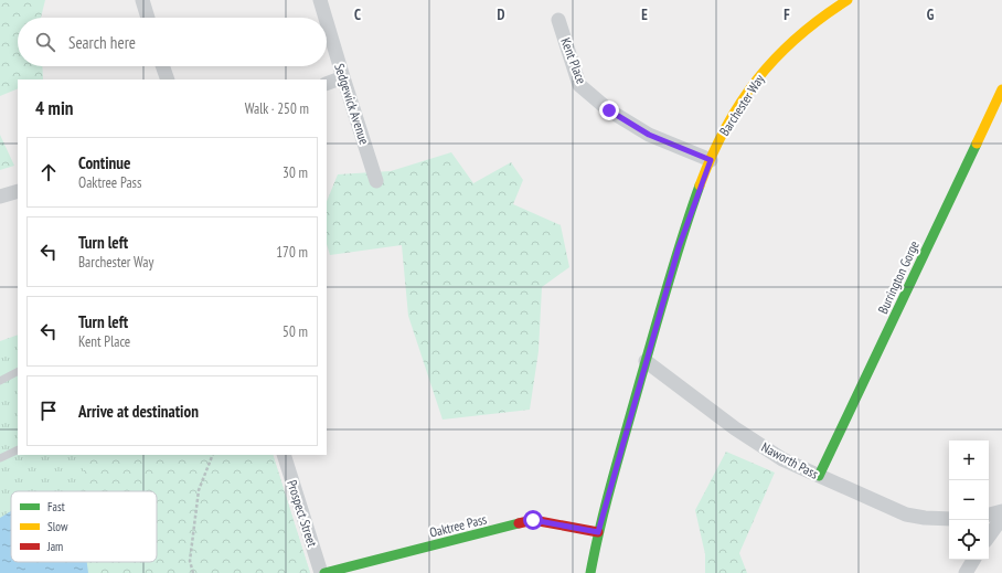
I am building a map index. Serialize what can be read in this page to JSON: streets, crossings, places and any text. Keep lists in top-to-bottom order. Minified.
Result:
{"streets":{"street":["Kent Place","Sedgewick Avenue","Barchester Way","Burrington Gorge","Naworth Pass","Prospect Street","Oaktree Pass"]},"crossings":[["Kent Place","Barchester Way"],["Barchester Way","Naworth Pass"],["Barchester Way","Oaktree Pass"],["Burrington Gorge","Naworth Pass"],["Prospect Street","Oaktree Pass"]],"legend":["Fast","Slow","Jam"],"page":{"search":"Search here","heading":["4 min","Walk · 250 m"],"list":[["Continue","Oaktree Pass","30 m"],["Turn left","Barchester Way","170 m"],["Turn left","Kent Place","50 m"],"Arrive at destination"],"map_buttons":["+","−"]},"grid":{"columns":["C","D","E","F","G"]}}
